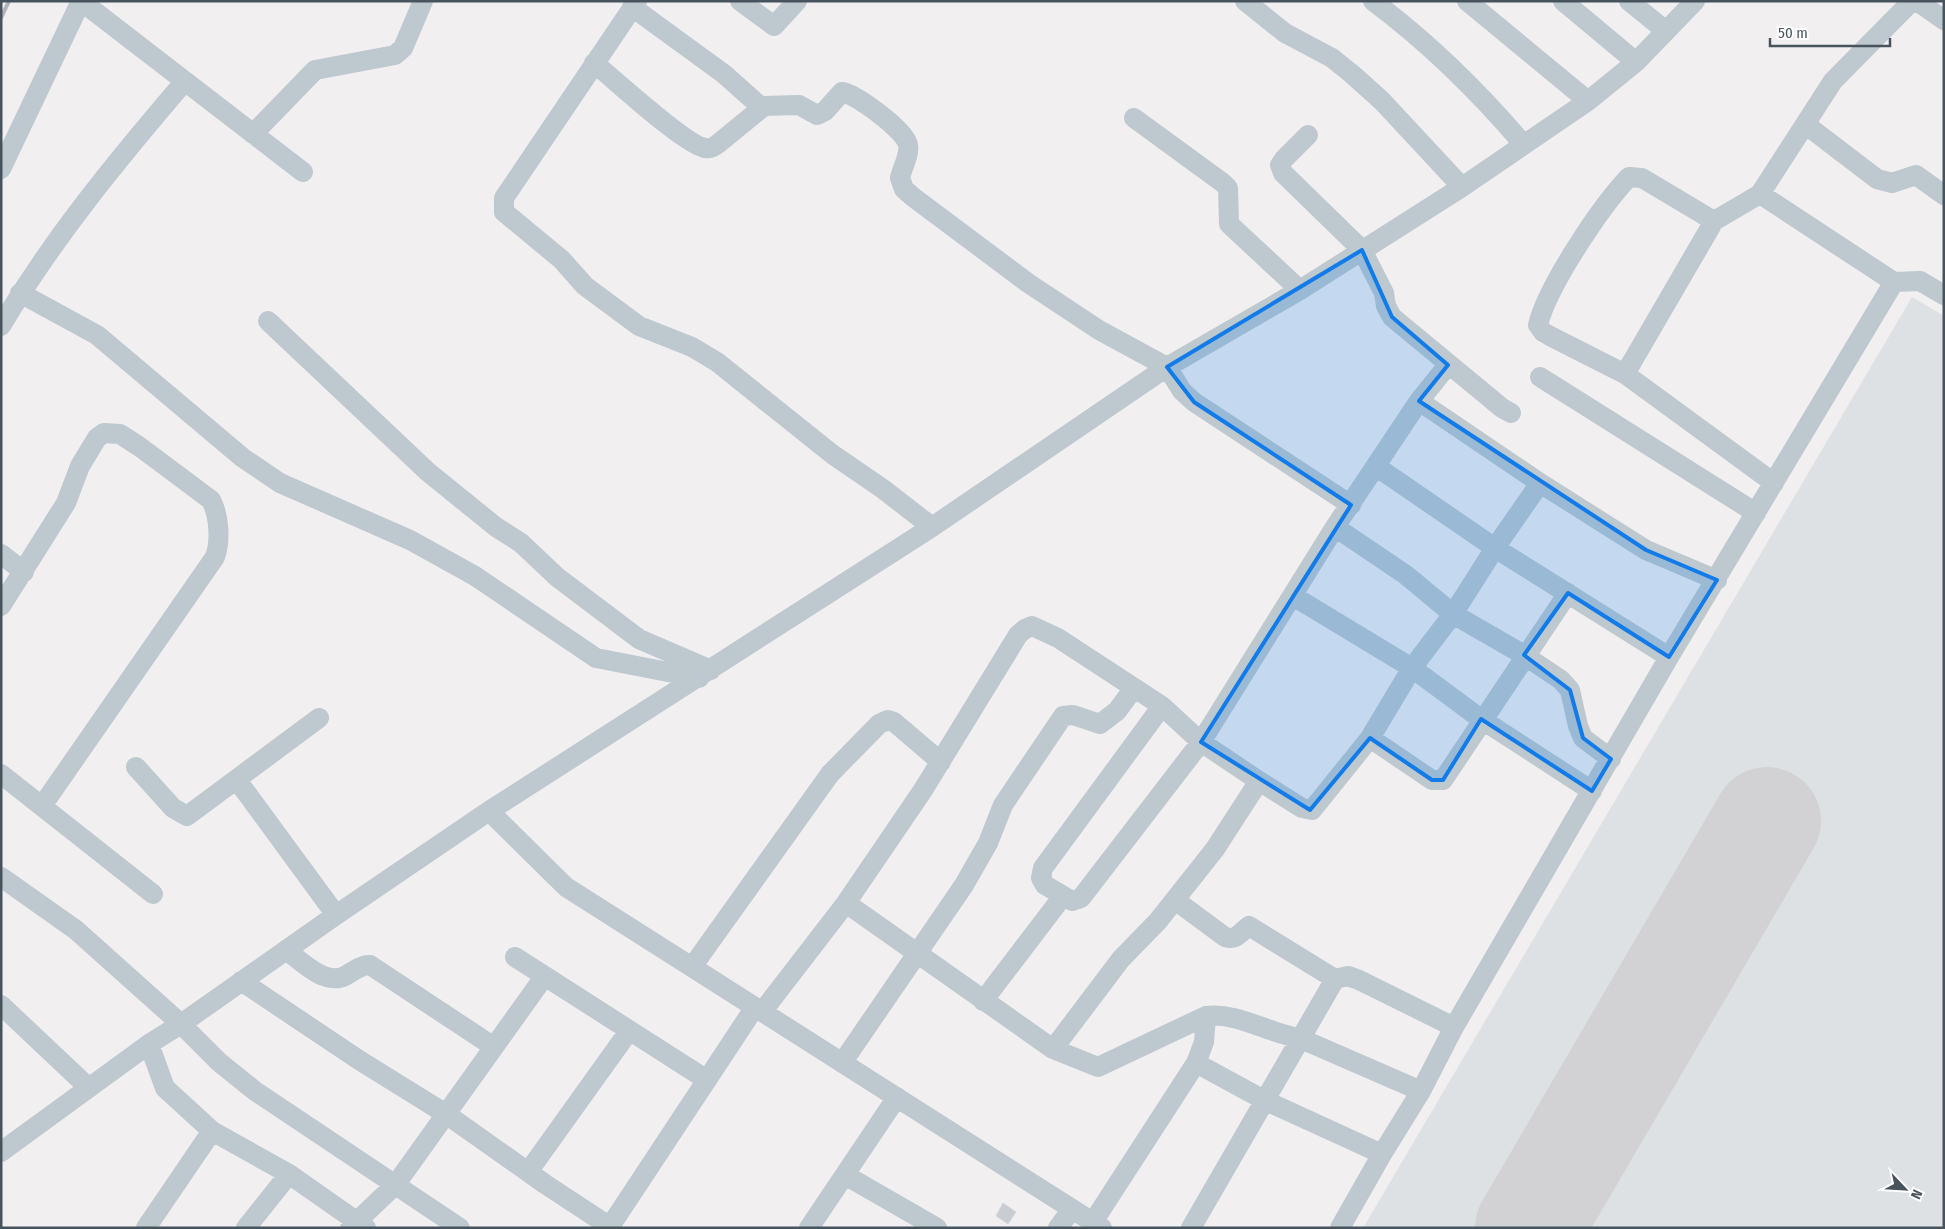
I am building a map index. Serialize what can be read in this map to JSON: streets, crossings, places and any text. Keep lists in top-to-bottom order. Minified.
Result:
{"scale_bar":"50 m","north":"bottom right"}
